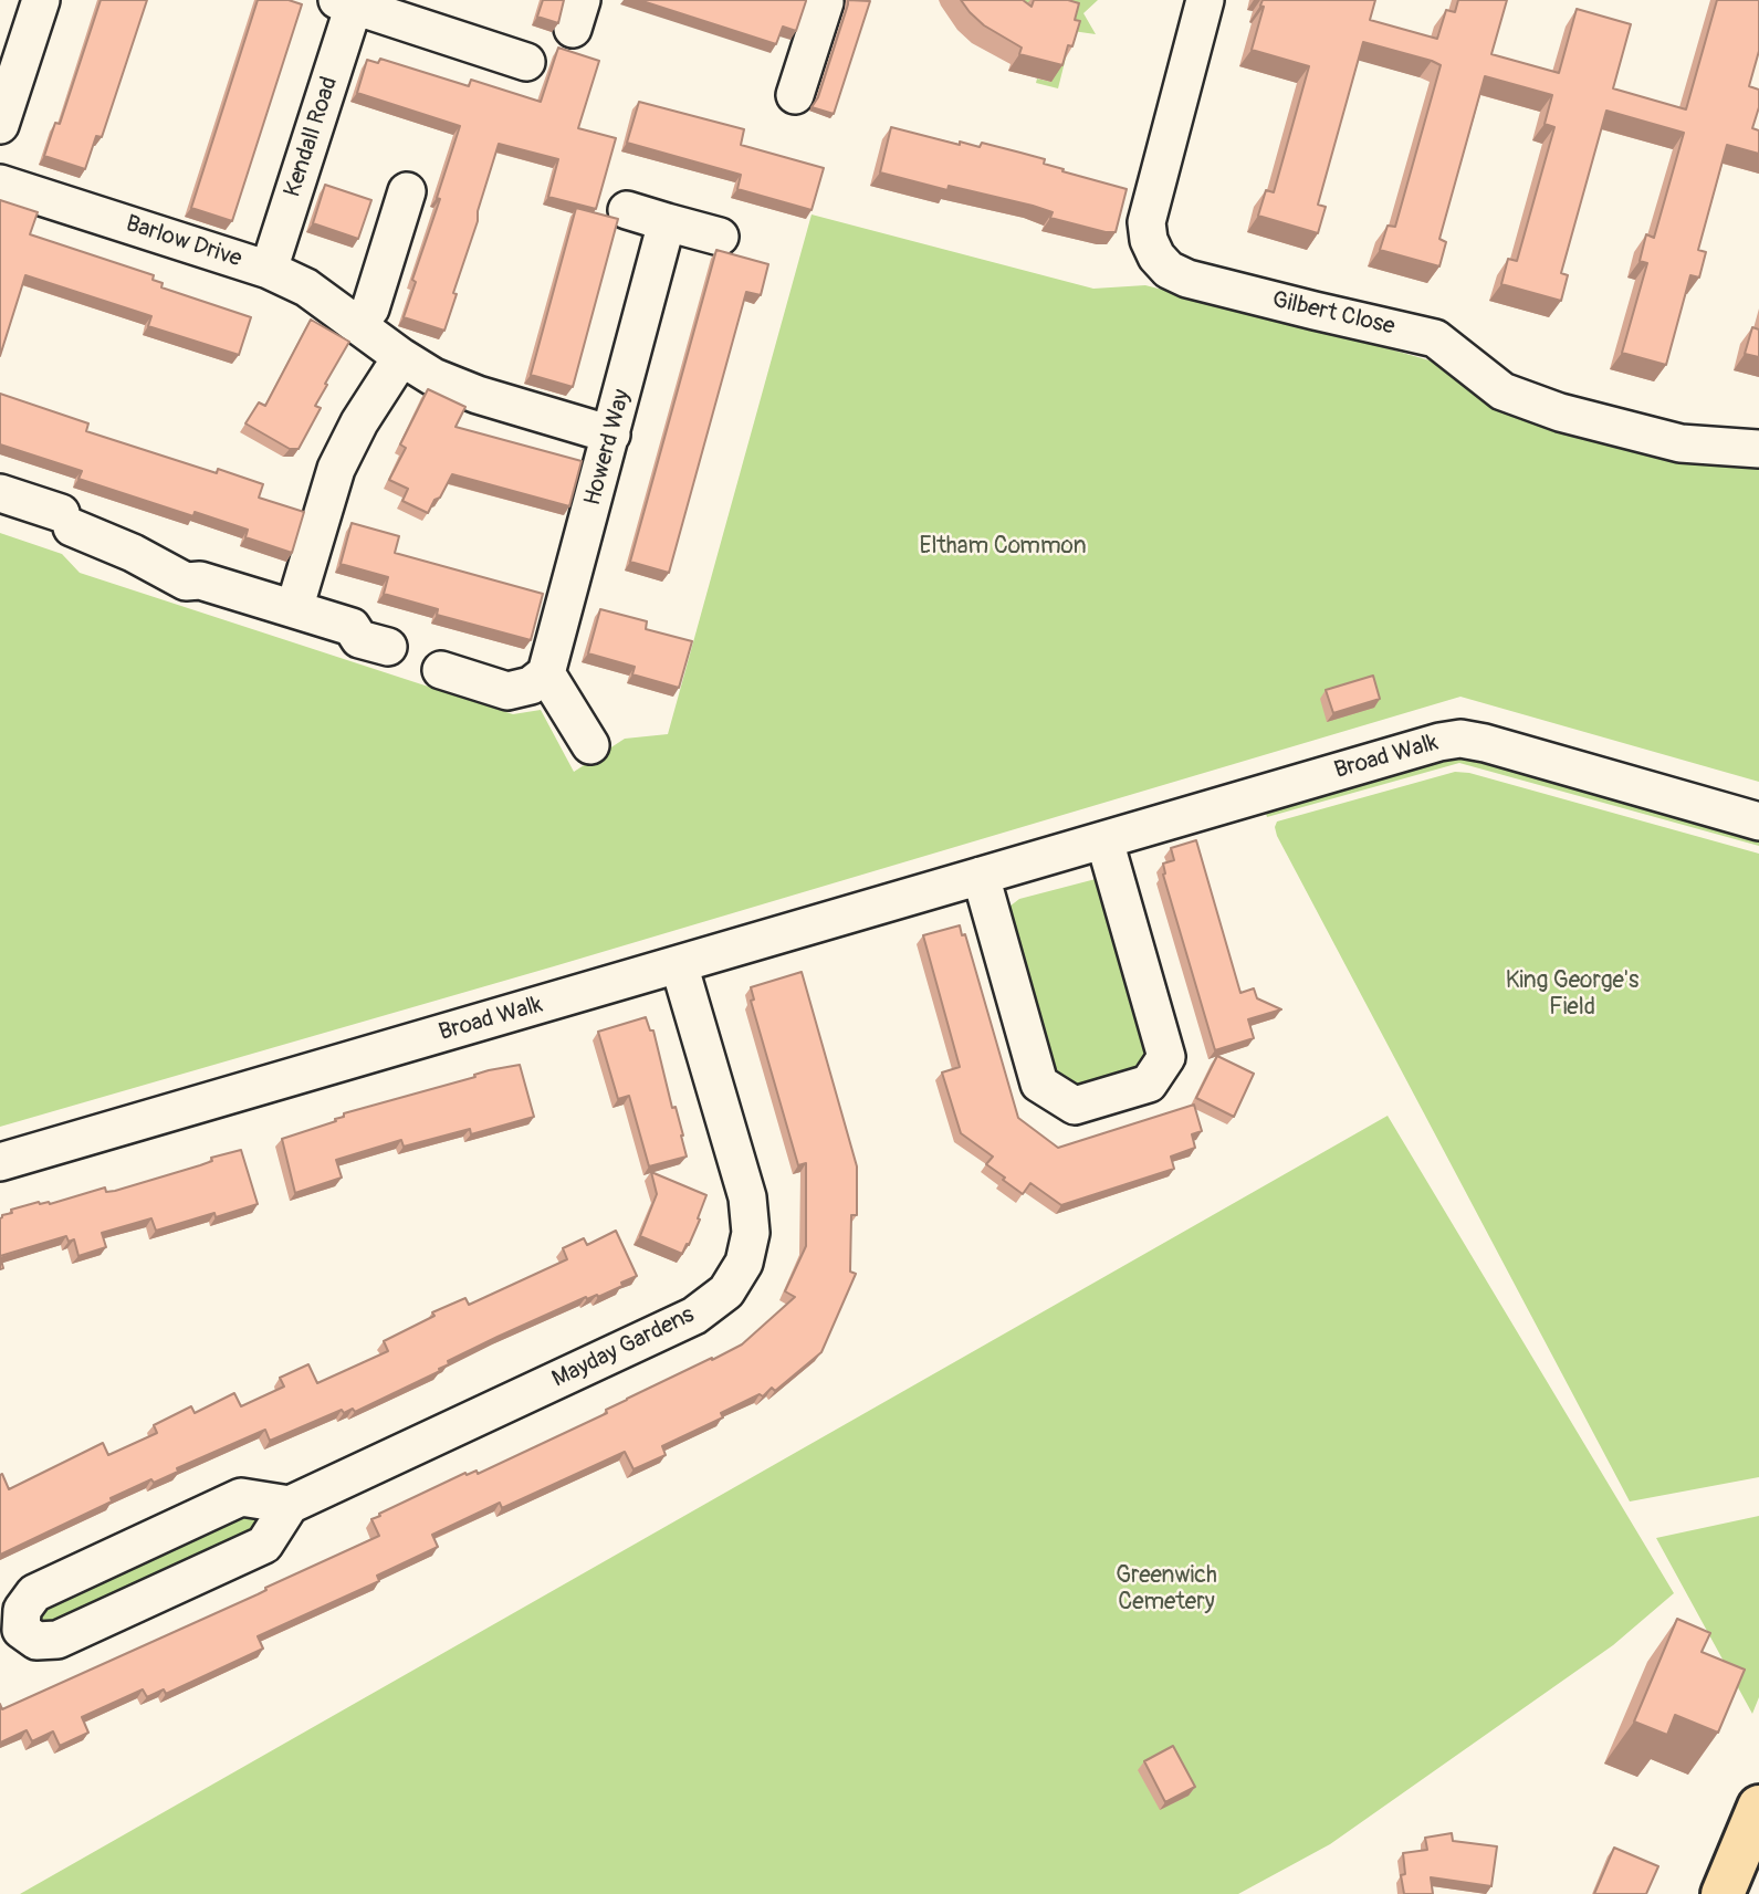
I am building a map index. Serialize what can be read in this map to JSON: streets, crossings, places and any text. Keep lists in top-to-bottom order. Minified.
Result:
{"streets":{"street":["Kendall Road","Barlow Drive","Gilbert Close","Howerd Way","Broad Walk","Mayday Gardens"]},"crossings":[["Kendall Road","Barlow Drive"],["Barlow Drive","Howerd Way"],["Broad Walk","Mayday Gardens"]],"parks":["Eltham Common","King George's Field","Greenwich Cemetery"]}
